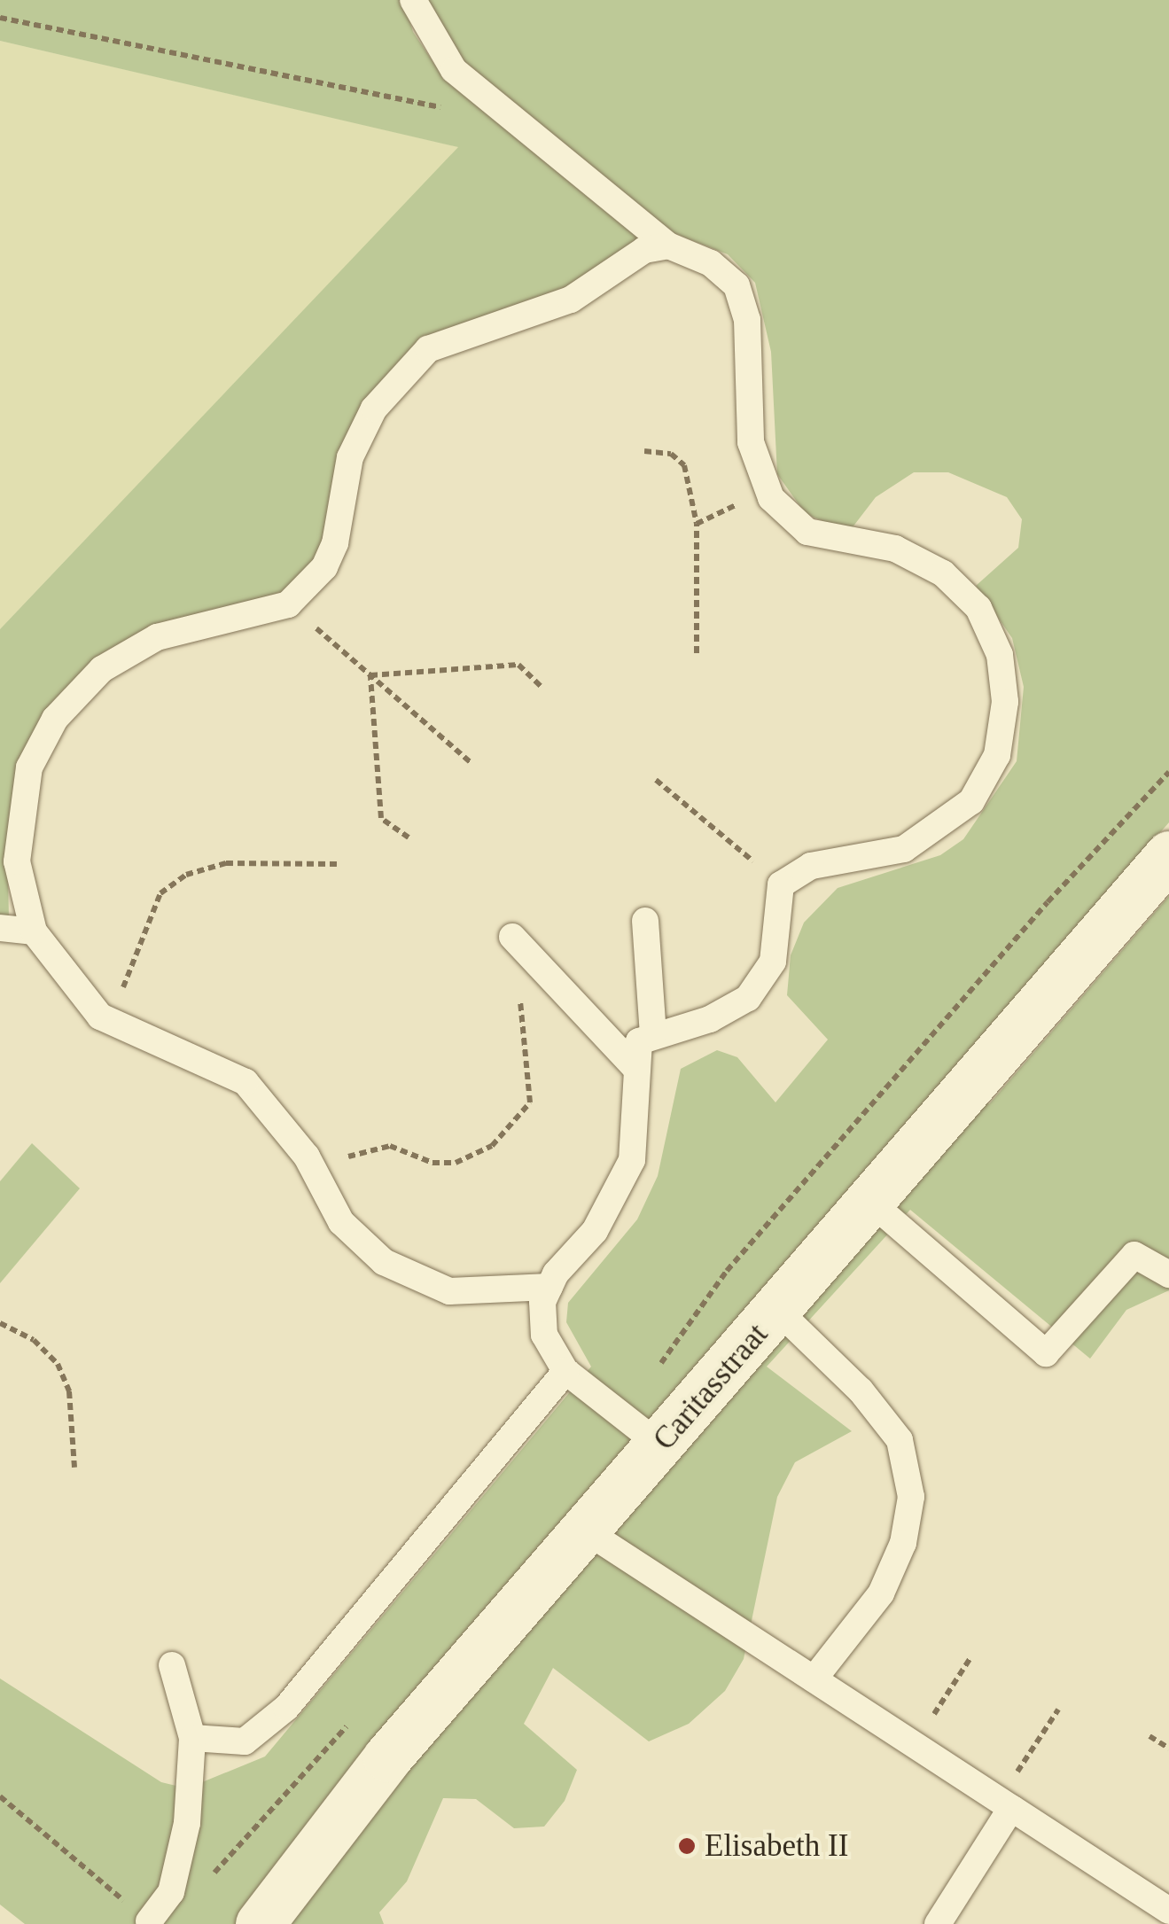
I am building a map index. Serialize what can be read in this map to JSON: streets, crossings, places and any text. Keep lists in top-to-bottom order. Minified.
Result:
{"streets":{"street":["Caritasstraat"]},"places":["Elisabeth II"]}
